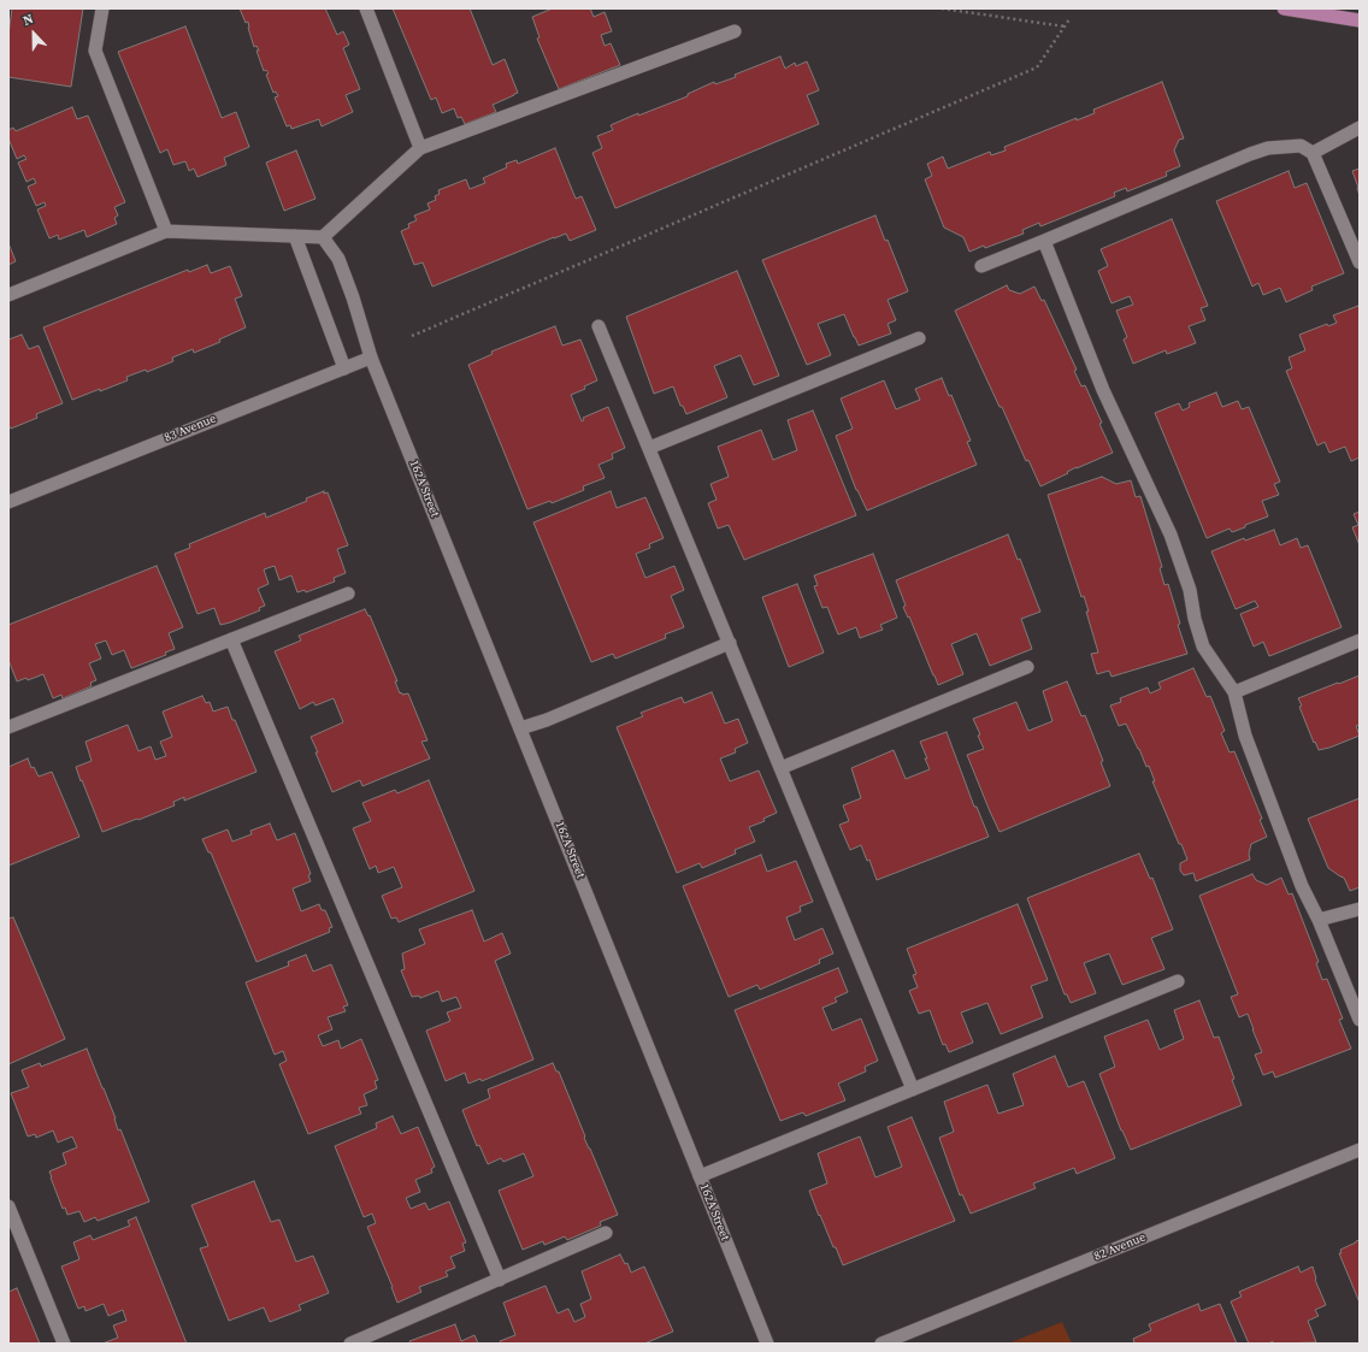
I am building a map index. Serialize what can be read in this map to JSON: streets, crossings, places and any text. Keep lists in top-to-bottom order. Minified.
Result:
{"streets":{"street":["83 Avenue","162A Street","82 Avenue"]},"crossings":[["83 Avenue","162A Street"]],"north":"top"}
